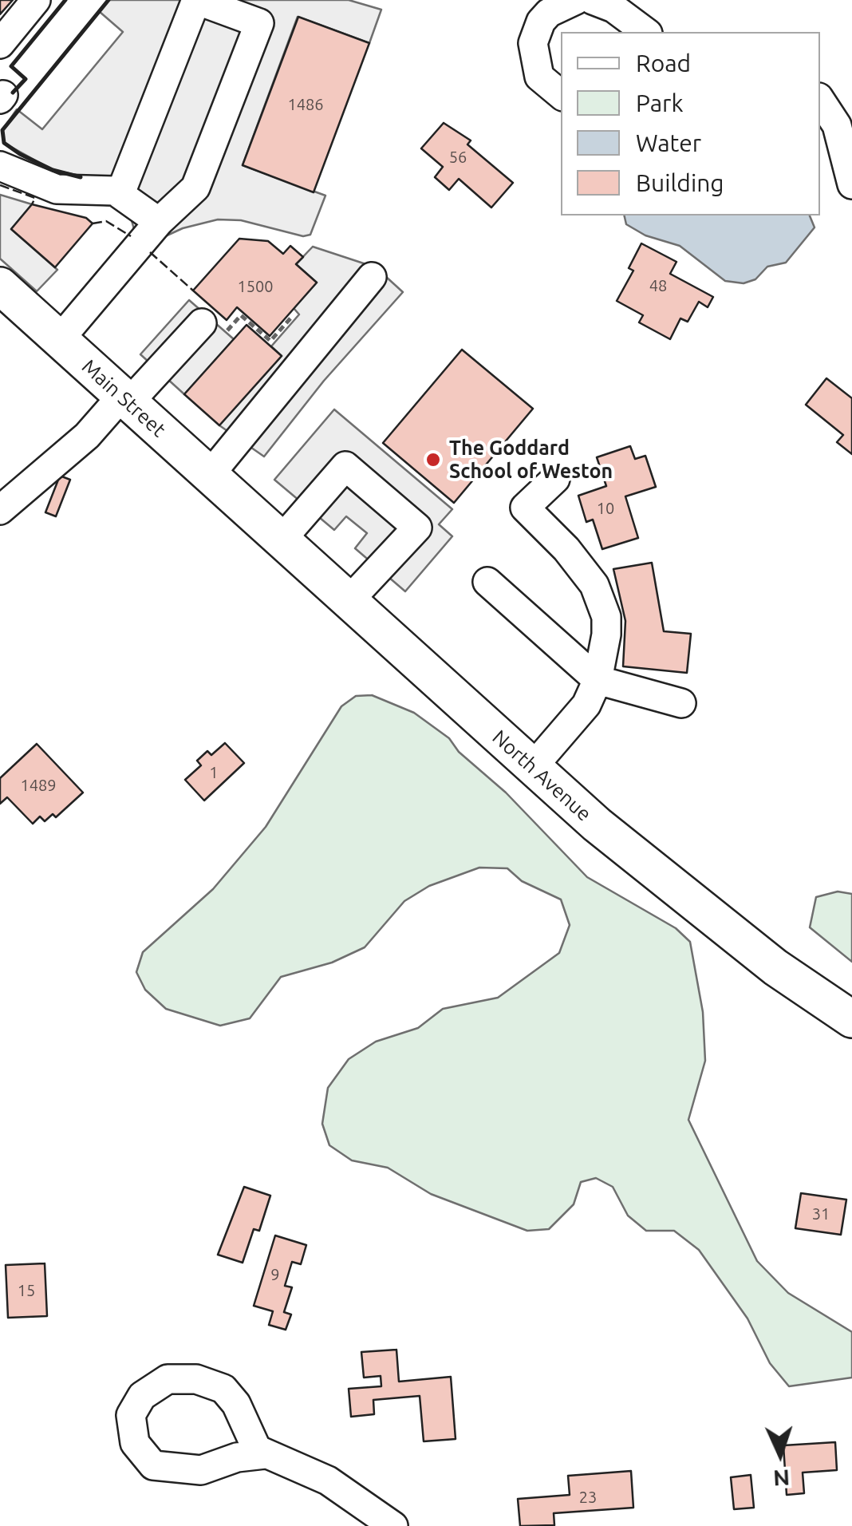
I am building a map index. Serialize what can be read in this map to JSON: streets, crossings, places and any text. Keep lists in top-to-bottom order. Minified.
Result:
{"streets":{"main road":["Main Street","North Avenue"]},"crossings":[["Main Street","North Avenue"]],"places":["The Goddard School of Weston"],"house_numbers":["1486","56","48","1500","10","1","1489","31","9","15","23"],"legend":["Road","Park","Water","Building"],"north":"bottom"}
